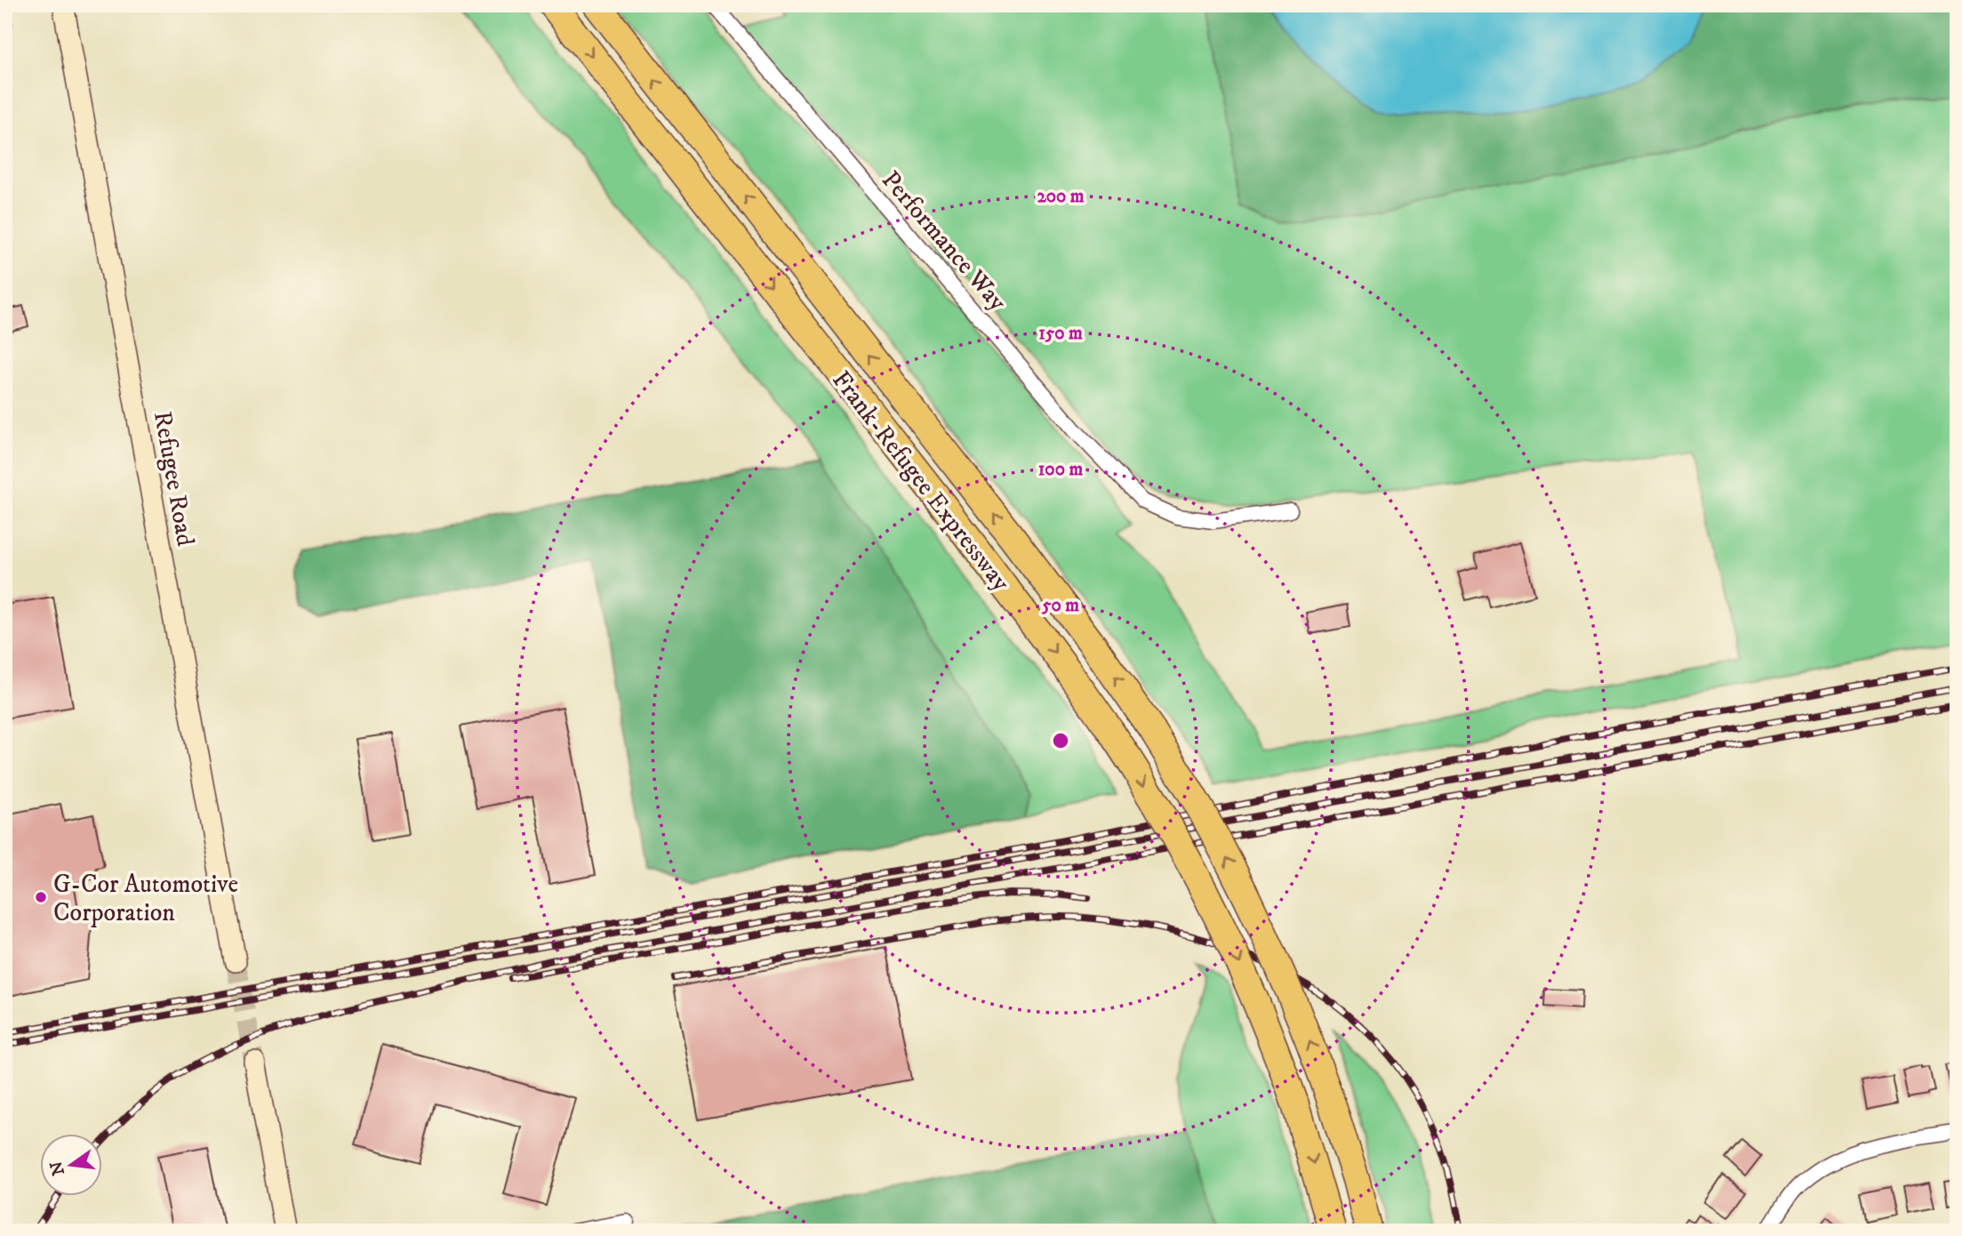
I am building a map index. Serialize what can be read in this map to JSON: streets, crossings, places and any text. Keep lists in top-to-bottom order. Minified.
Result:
{"streets":{"highway":["Frank-Refugee Expressway"],"main road":["Refugee Road"],"street":["Performance Way"]},"places":["G-Cor Automotive Corporation"],"north":"left","rings":["200 m","150 m","100 m","50 m"]}
